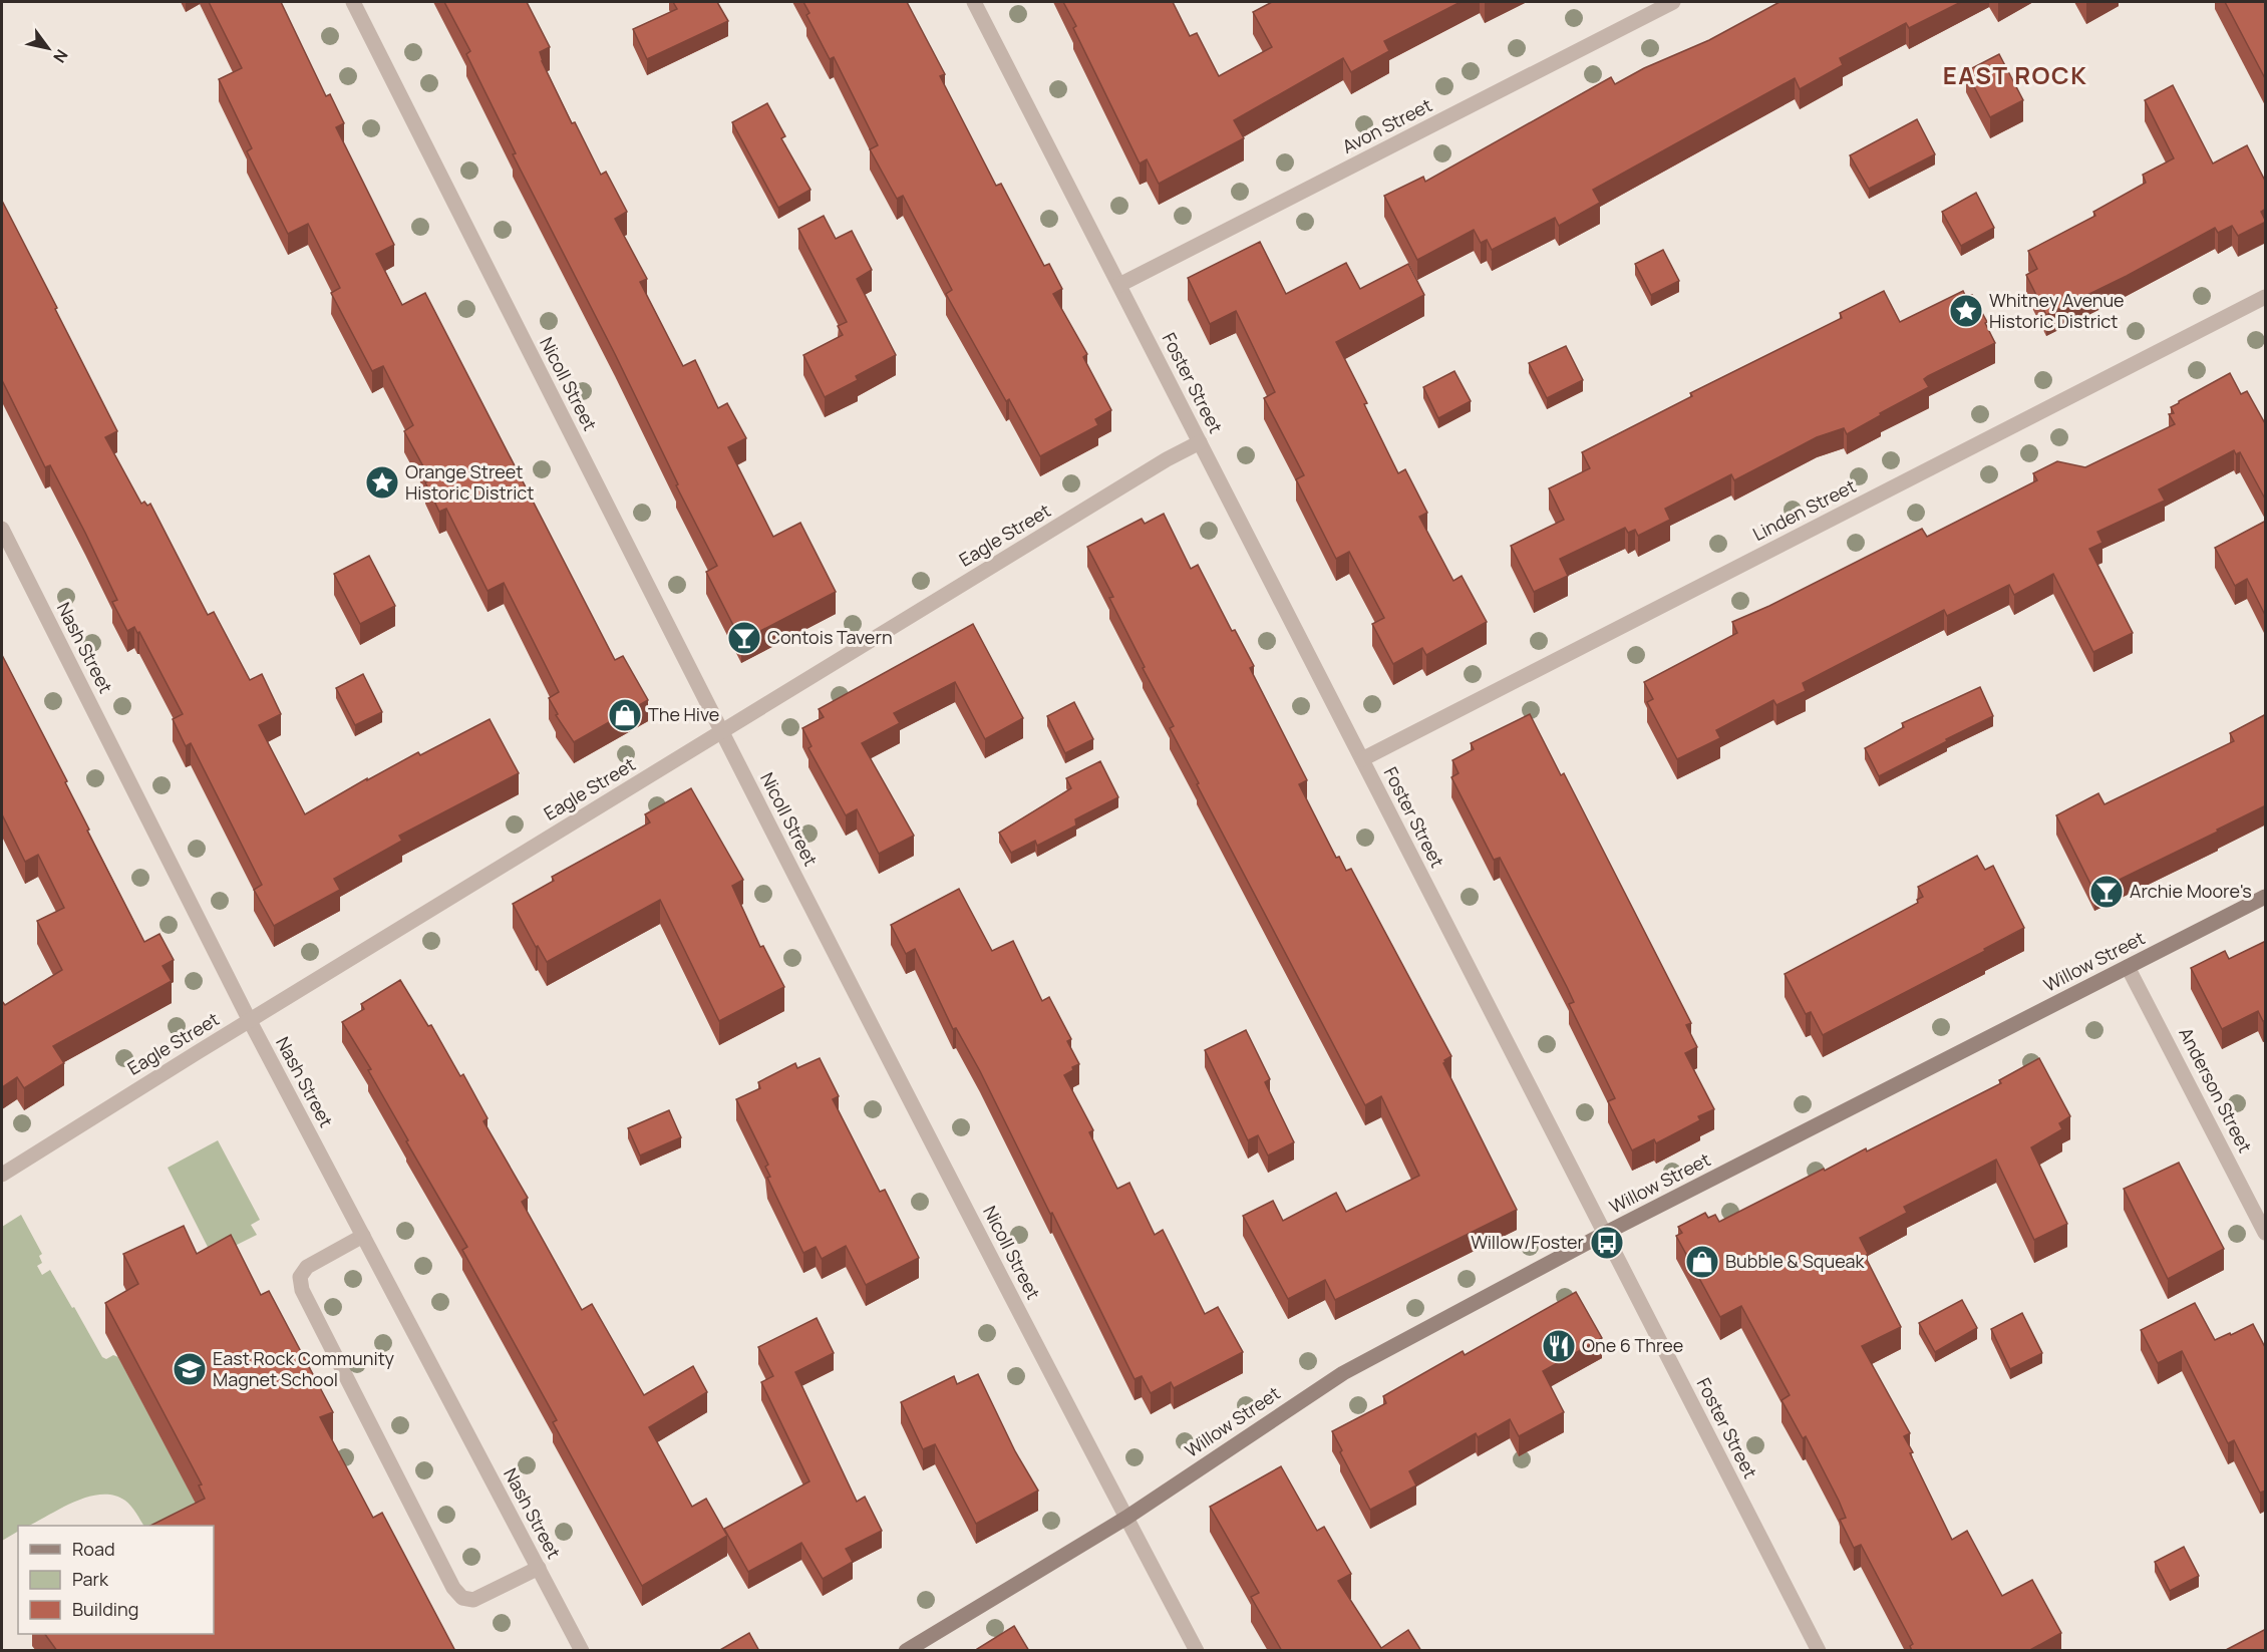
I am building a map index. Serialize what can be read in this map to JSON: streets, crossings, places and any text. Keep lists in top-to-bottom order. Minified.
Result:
{"streets":{"main road":["Willow Street"],"street":["Avon Street","Foster Street","Nicoll Street","Linden Street","Eagle Street","Nash Street","Anderson Street"]},"crossings":[["Avon Street","Foster Street"],["Foster Street","Linden Street"],["Foster Street","Eagle Street"],["Foster Street","Willow Street"],["Nicoll Street","Eagle Street"],["Nicoll Street","Willow Street"],["Eagle Street","Nash Street"],["Willow Street","Anderson Street"]],"districts":["EAST ROCK"],"places":{"place":["Whitney Avenue Historic District","Orange Street Historic District"],"bar":["Contois Tavern","Archie Moore's"],"shop":["The Hive","Bubble & Squeak"],"bus stop":["Willow/Foster"],"restaurant":["One 6 Three"],"school or university":["East Rock Community Magnet School"]},"legend":["Road","Park","Building"],"north":"bottom right"}
